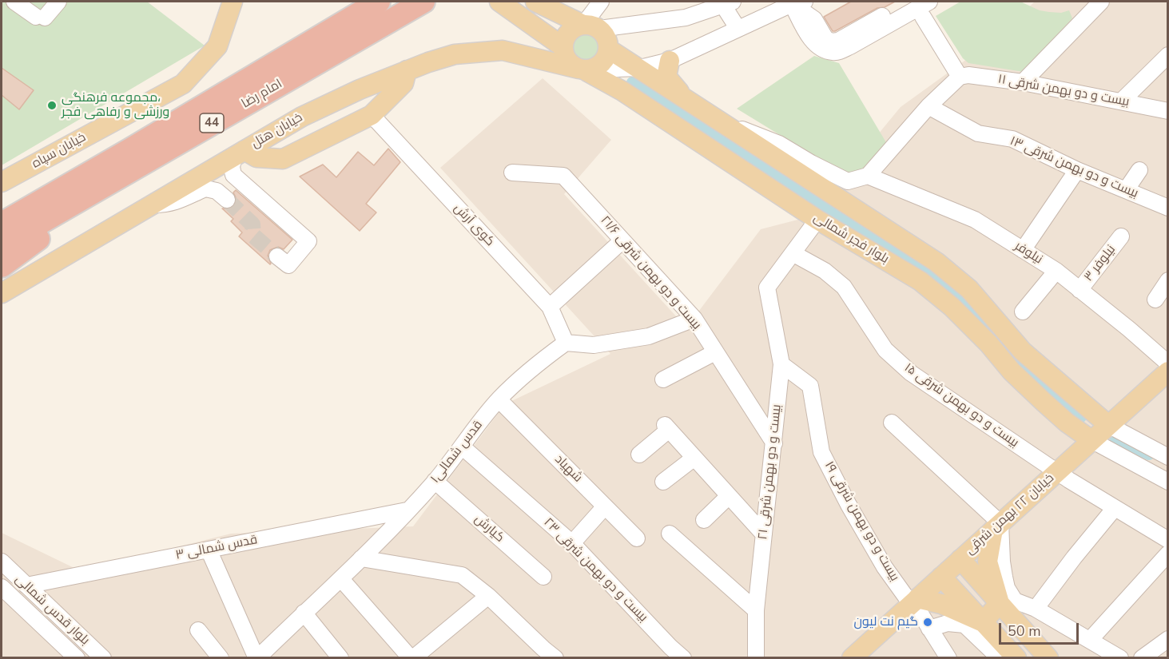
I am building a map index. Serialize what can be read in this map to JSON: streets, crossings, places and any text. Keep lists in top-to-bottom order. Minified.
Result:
{"streets":{"highway":["امام رضا","44"],"main road":["خیابان هتل","خیابان سپاه","بلوار فجر شمالی","خیابان ۲۲ بهمن شرقی"],"street":["بیست و دو بهمن شرقی ۱۱","بیست و دو بهمن شرقی ۱۳","کوی آرش","نیلوفر","نیلوفر ۳","بیست و دو بهمن شرقی ۲۱/۶","بیست و دو بهمن شرقی ۱۵","قدس شمالی۱","شهیاد","بیست و دو بهمن شرقی ۲۱","بیست و دو بهمن شرقی ۱۹","کیارش","قدس شمالی ۳","بیست و دو بهمن شرقی ۲۳","بلوار قدس شمالی"]},"crossings":[["خیابان هتل","بلوار فجر شمالی"],["کوی آرش","قدس شمالی۱"],["بلوار فجر شمالی","خیابان ۲۲ بهمن شرقی"],["نیلوفر","نیلوفر ۳"],["بیست و دو بهمن شرقی ۲۱/۶","بیست و دو بهمن شرقی ۲۱"],["بیست و دو بهمن شرقی ۱۵","بیست و دو بهمن شرقی ۲۱"],["بیست و دو بهمن شرقی ۱۵","خیابان ۲۲ بهمن شرقی"],["قدس شمالی۱","شهیاد"],["قدس شمالی۱","کیارش"],["قدس شمالی۱","قدس شمالی ۳"],["قدس شمالی۱","بیست و دو بهمن شرقی ۲۳"],["بیست و دو بهمن شرقی ۲۱","بیست و دو بهمن شرقی ۱۹"],["خیابان ۲۲ بهمن شرقی","بیست و دو بهمن شرقی ۱۹"],["قدس شمالی ۳","بلوار قدس شمالی"]],"places":["مجموعه فرهنگی، ورزشی و رفاهی فجر","گیم نت لیون"],"scale_bar":"50 m"}
